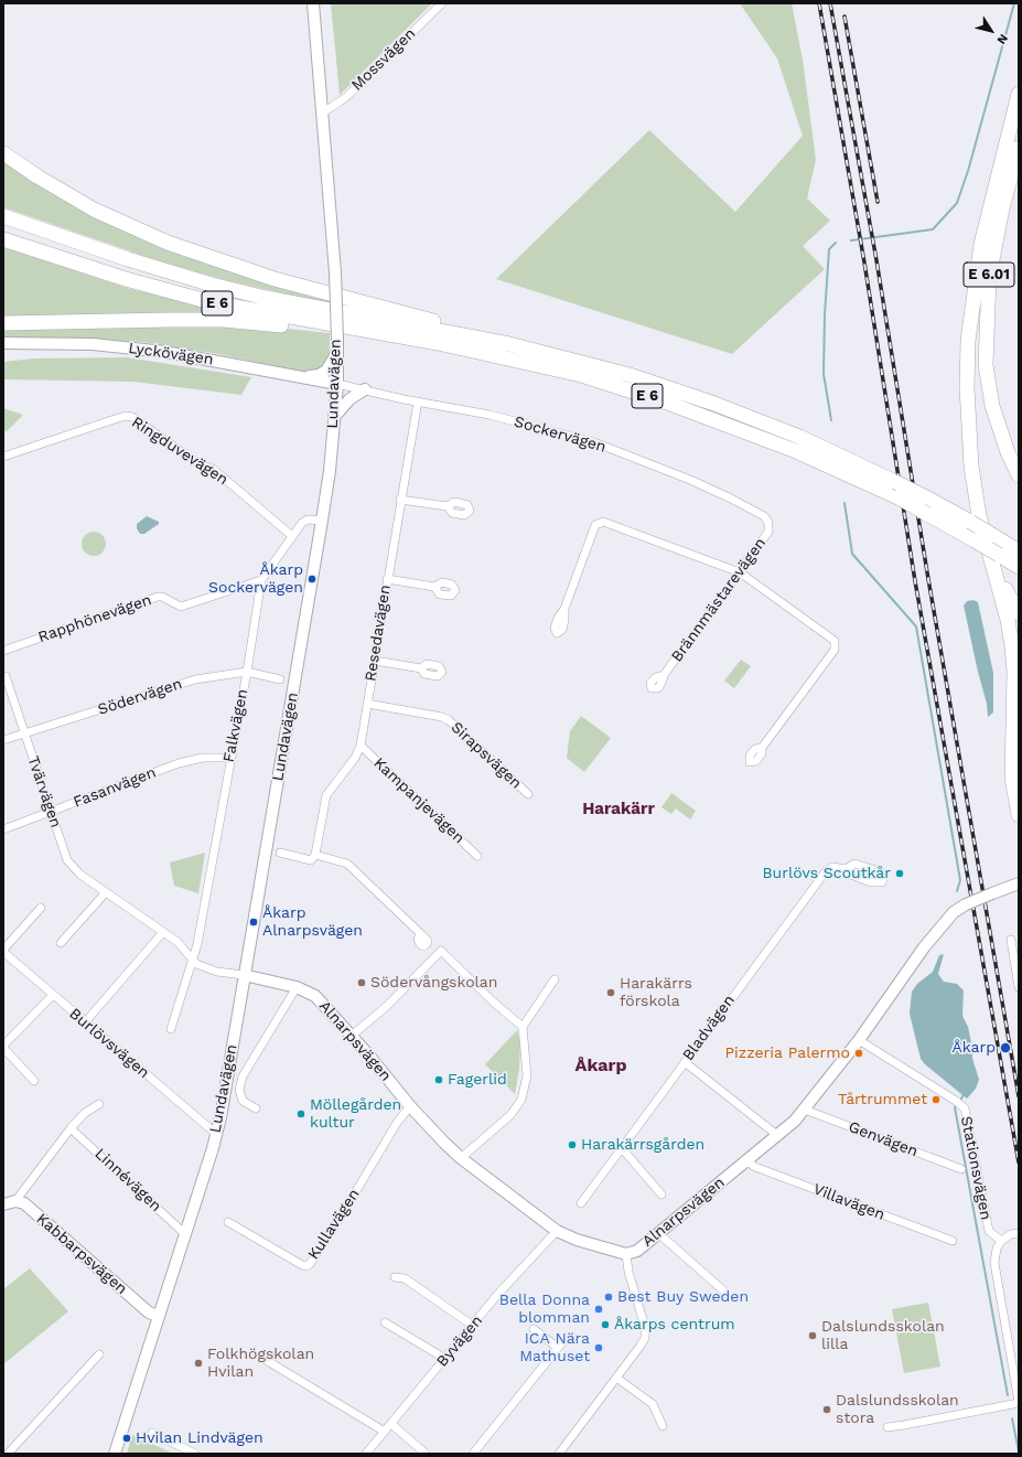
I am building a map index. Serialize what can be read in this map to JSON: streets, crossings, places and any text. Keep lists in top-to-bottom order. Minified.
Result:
{"streets":{"highway":["E 6.01","E 6"],"main road":["Lyckövägen","Lundavägen","Alnarpsvägen","Kabbarpsvägen"],"street":["Mossvägen","Sockervägen","Ringduvevägen","Brännmästarevägen","Rapphönevägen","Resedavägen","Södervägen","Falkvägen","Sirapsvägen","Fasanvägen","Tvärvägen","Kampanjevägen","Bladvägen","Burlövsvägen","Genvägen","Stationsvägen","Linnévägen","Villavägen","Kullavägen","Byvägen"]},"crossings":[["Mossvägen","Lundavägen"],["E 6.01","E 6"],["Lyckövägen","Lundavägen"],["Lyckövägen","Sockervägen"],["Lundavägen","Sockervägen"],["Lundavägen","Falkvägen"],["Lundavägen","Tvärvägen"],["Lundavägen","Alnarpsvägen"],["Lundavägen","Burlövsvägen"],["Lundavägen","Linnévägen"],["Lundavägen","Kabbarpsvägen"],["Sockervägen","Brännmästarevägen"],["Sockervägen","Resedavägen"],["Ringduvevägen","Falkvägen"],["Rapphönevägen","Falkvägen"],["Resedavägen","Sirapsvägen"],["Resedavägen","Kampanjevägen"],["Södervägen","Falkvägen"],["Södervägen","Tvärvägen"],["Falkvägen","Fasanvägen"],["Falkvägen","Tvärvägen"],["Fasanvägen","Tvärvägen"],["Tvärvägen","Alnarpsvägen"],["Alnarpsvägen","Genvägen"],["Alnarpsvägen","Stationsvägen"],["Alnarpsvägen","Villavägen"],["Alnarpsvägen","Kullavägen"],["Alnarpsvägen","Byvägen"]],"districts":["Harakärr","Åkarp"],"places":["Åkarp Sockervägen","Burlövs Scoutkår","Åkarp Alnarpsvägen","Södervångskolan","Harakärrs förskola","Åkarp","Pizzeria Palermo","Fagerlid","Tårtrummet","Möllegården kultur","Harakärrsgården","Best Buy Sweden","Bella Donna blomman","Åkarps centrum","Dalslundsskolan lilla","ICA Nära Mathuset","Folkhögskolan Hvilan","Dalslundsskolan stora","Hvilan Lindvägen"],"north":"bottom right"}
